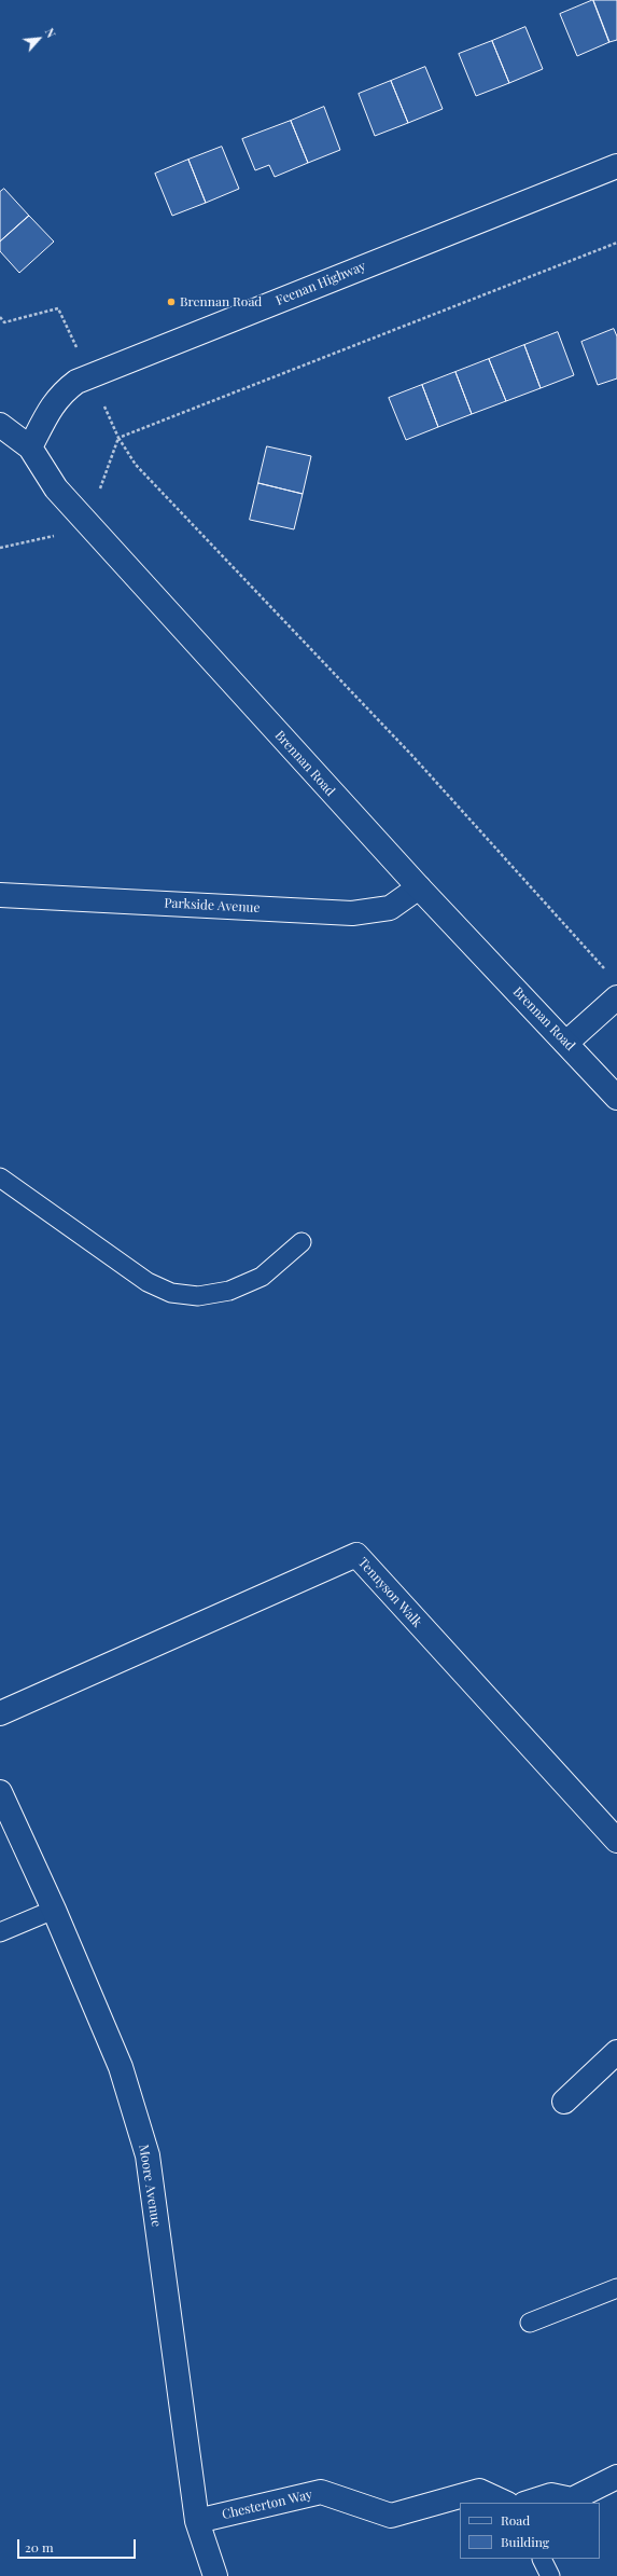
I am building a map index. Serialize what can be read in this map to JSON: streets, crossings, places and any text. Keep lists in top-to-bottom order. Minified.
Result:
{"streets":{"street":["Feenan Highway","Brennan Road","Parkside Avenue","Tennyson Walk","Moore Avenue","Chesterton Way"]},"crossings":[["Feenan Highway","Brennan Road"],["Brennan Road","Parkside Avenue"],["Moore Avenue","Chesterton Way"]],"places":["Brennan Road"],"legend":["Road","Building"],"scale_bar":"20 m","north":"top right"}
